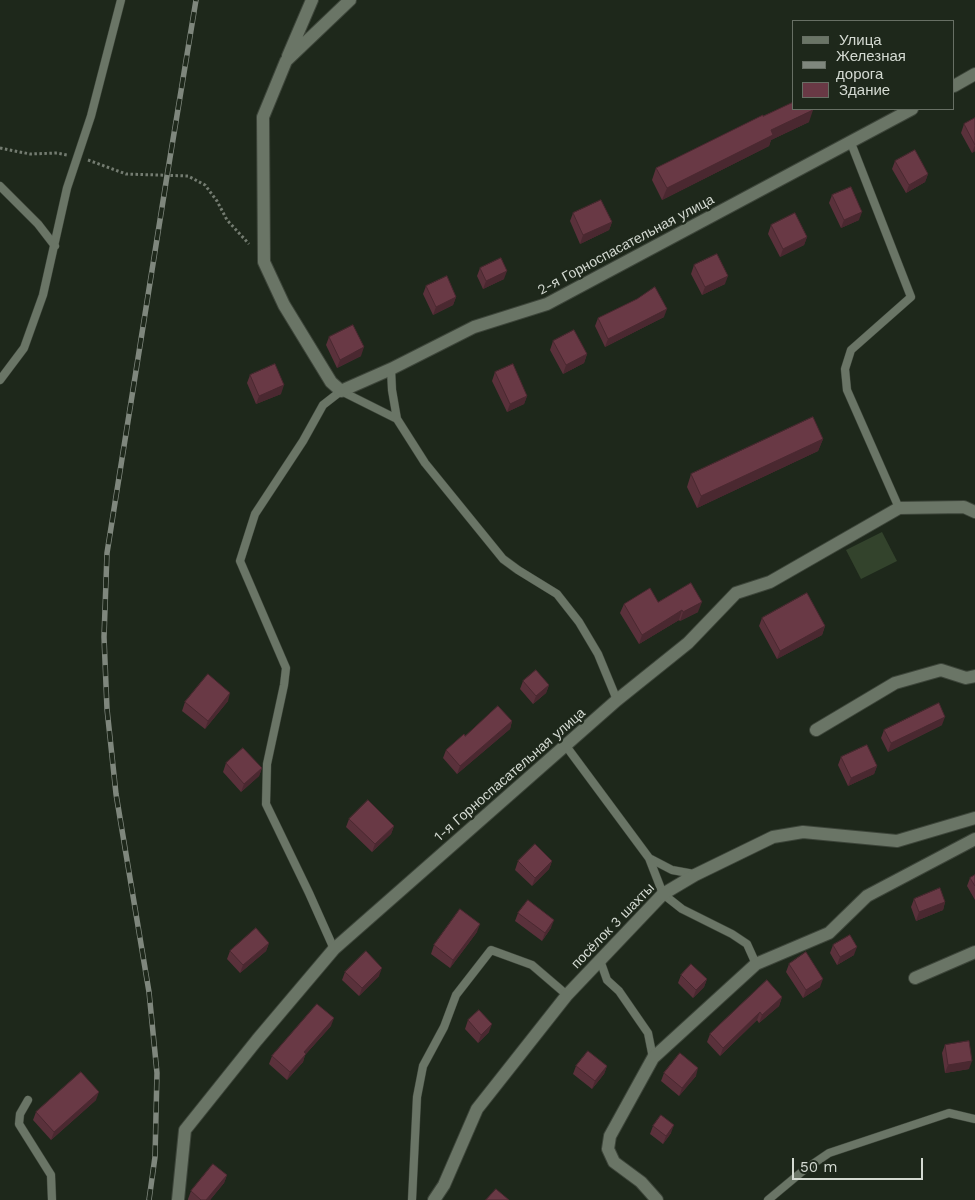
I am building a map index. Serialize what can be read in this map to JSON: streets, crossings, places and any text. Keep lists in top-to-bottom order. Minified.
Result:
{"streets":{"street":["2-я Горноспасательная улица","1-я Горноспасательная улица","посёлок 3 шахты"]},"legend":["Улица","Железная дорога","Здание"],"scale_bar":"50 m"}
